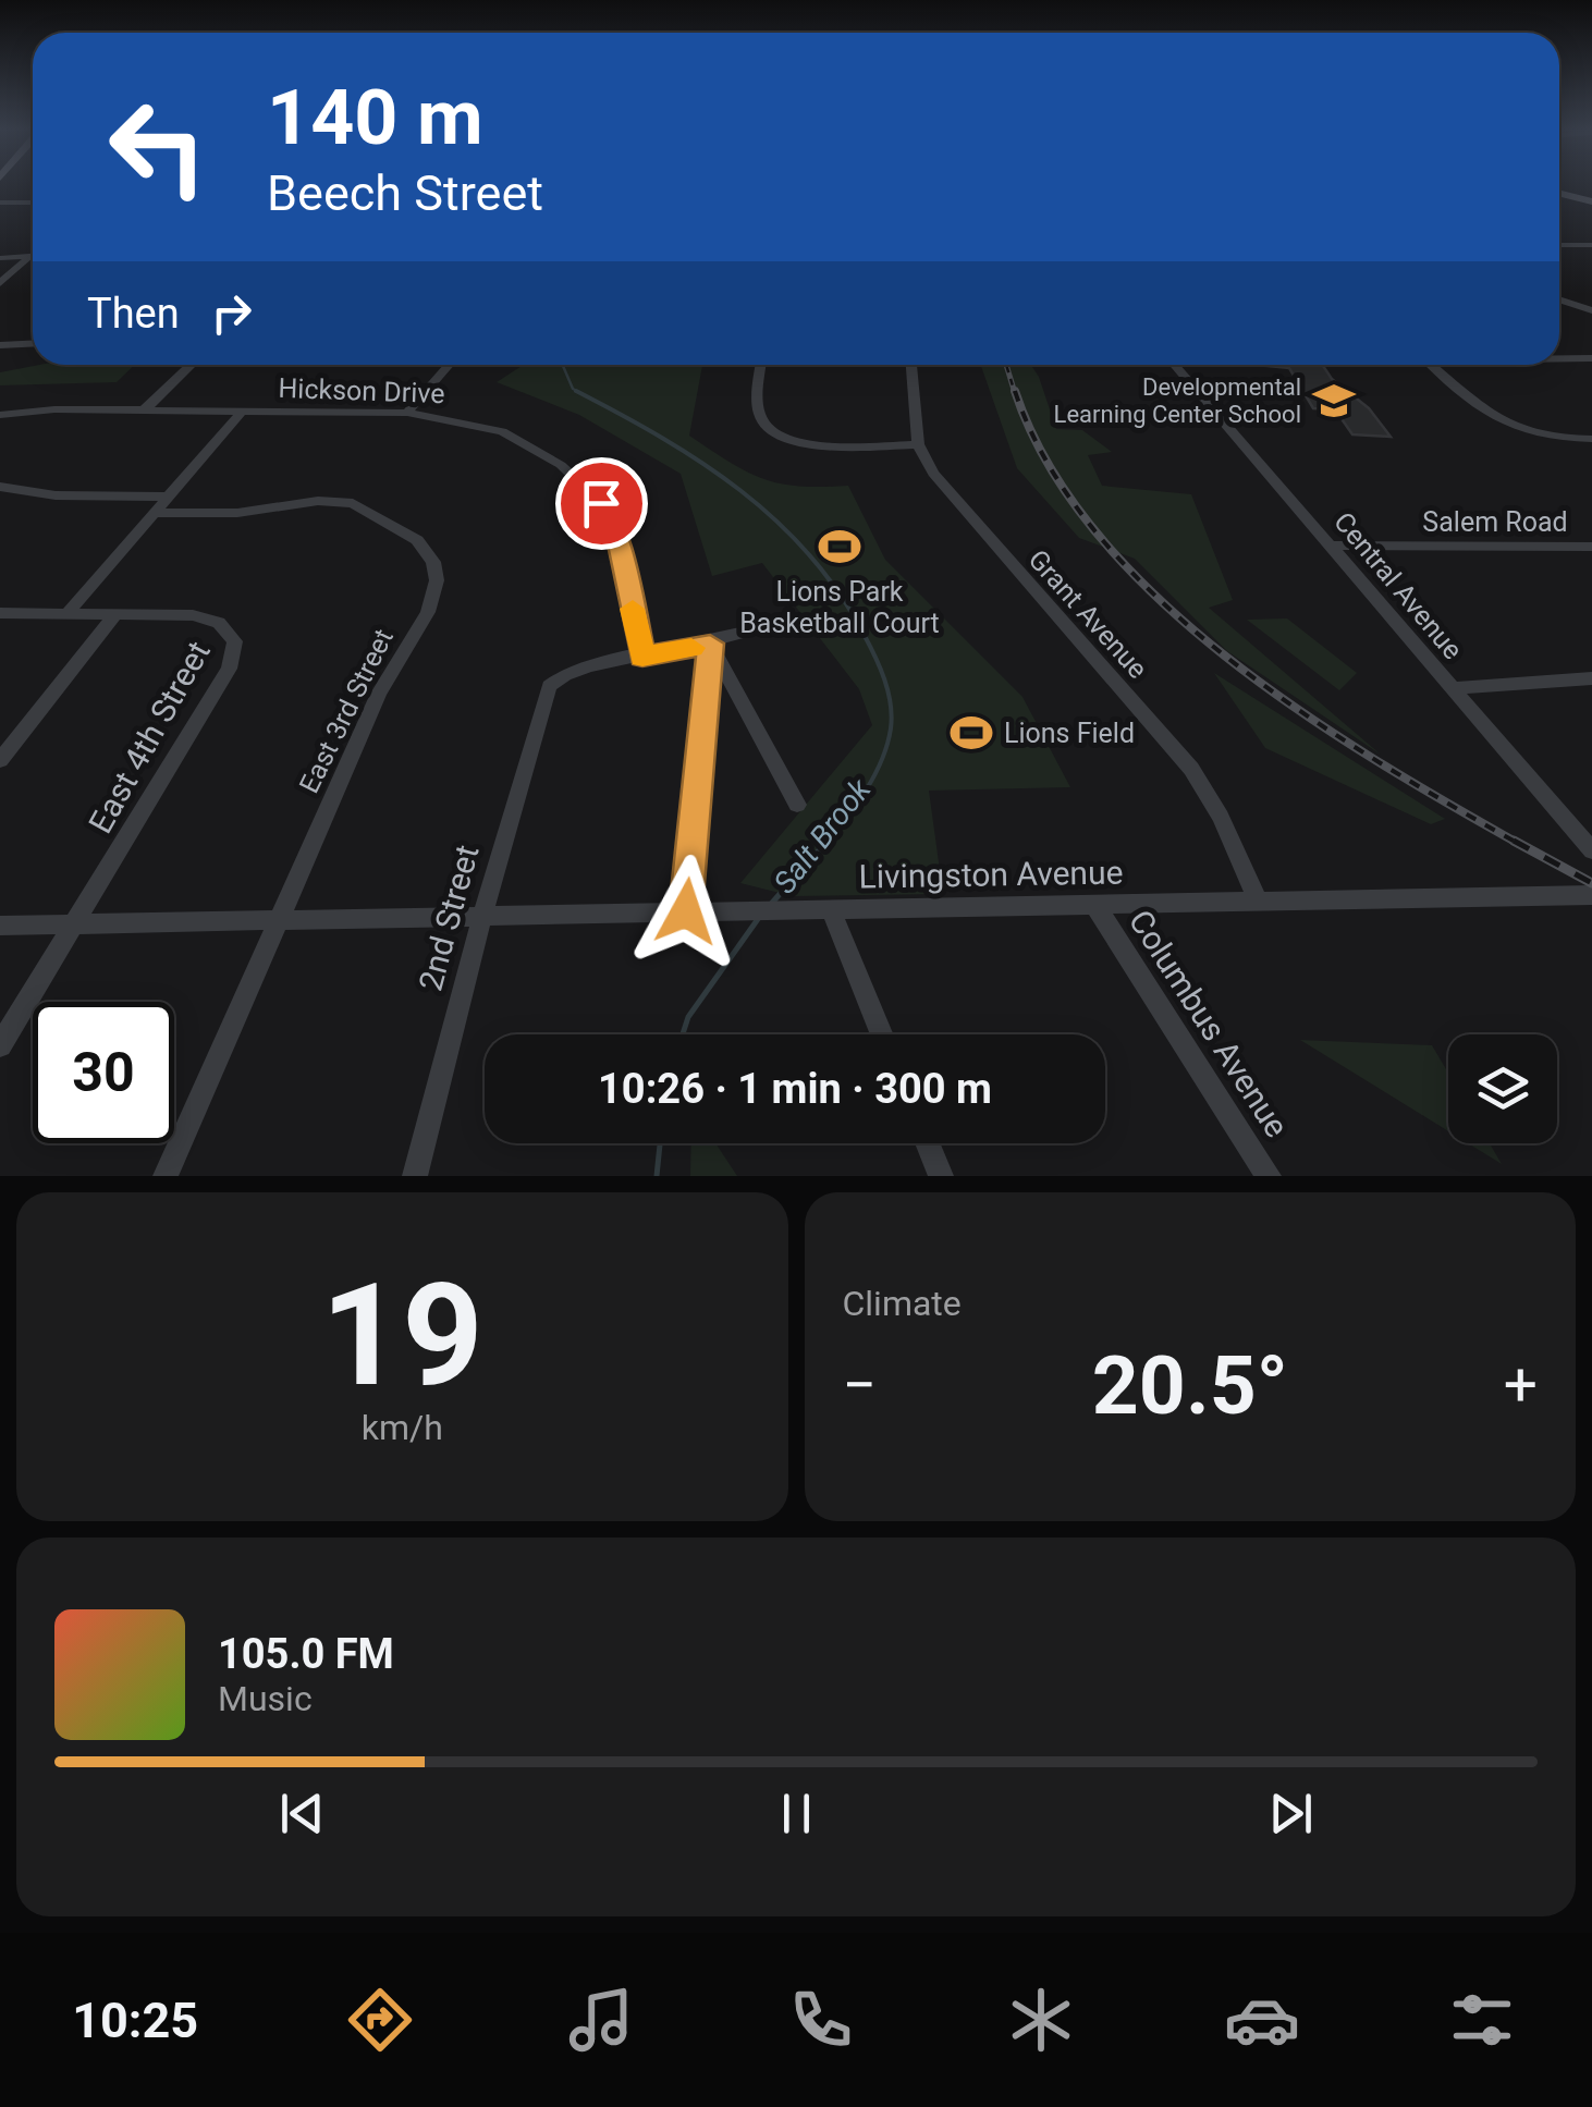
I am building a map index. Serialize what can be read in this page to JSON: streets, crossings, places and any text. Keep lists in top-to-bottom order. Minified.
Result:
{"streets":{"street":["Hickson Drive","Salem Road","Central Avenue","Grant Avenue","East 3rd Street","East 4th Street","Livingston Avenue","2nd Street","Columbus Avenue"]},"crossings":[["Hickson Drive","2nd Street"],["Salem Road","Central Avenue"],["Grant Avenue","Livingston Avenue"],["East 3rd Street","Livingston Avenue"],["East 4th Street","Livingston Avenue"],["Livingston Avenue","2nd Street"],["Livingston Avenue","Columbus Avenue"]],"water":["Salt Brook"],"places":{"school or university":["Developmental Learning Center School"],"sports":["Lions Park Basketball Court","Lions Field"]},"page":{"turn":["140 m","Beech Street"],"then":"Then","limit":"30","trip":"10:26 · 1 min · 300 m","tile":[["19","km/h"],"Climate"],"heat":["−","20.5°","+"],"song":["105.0 FM","Music"],"tabs":"10:25"}}
